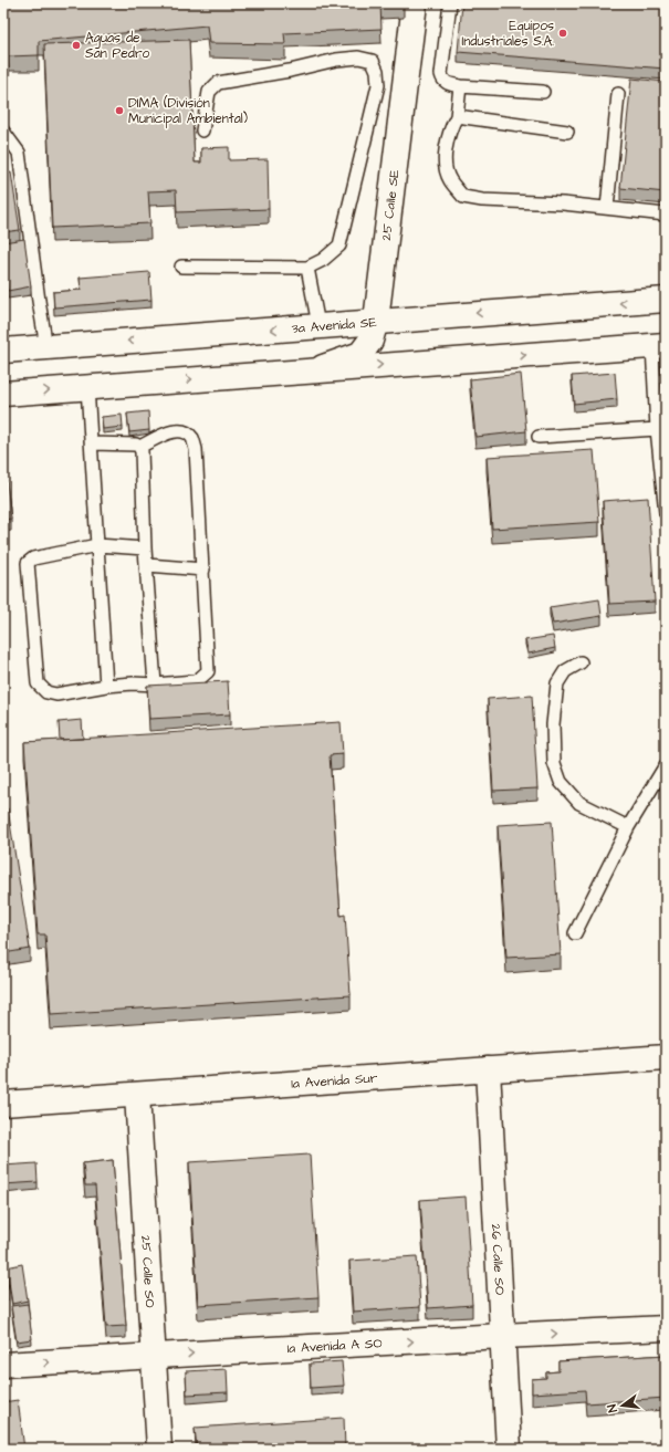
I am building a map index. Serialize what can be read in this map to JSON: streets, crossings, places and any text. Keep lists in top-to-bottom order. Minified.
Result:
{"streets":{"street":["25 Calle SE","3a Avenida SE","1a Avenida Sur","26 Calle SO","25 Calle SO","1a Avenida A SO"]},"crossings":[["25 Calle SE","3a Avenida SE"],["1a Avenida Sur","26 Calle SO"],["1a Avenida Sur","25 Calle SO"],["26 Calle SO","1a Avenida A SO"],["25 Calle SO","1a Avenida A SO"]],"one_way":["1a Avenida A SO"],"places":["Equipos Industriales S.A.","Aguas de San Pedro","DIMA (División Municipal Ambiental)"],"north":"left"}
